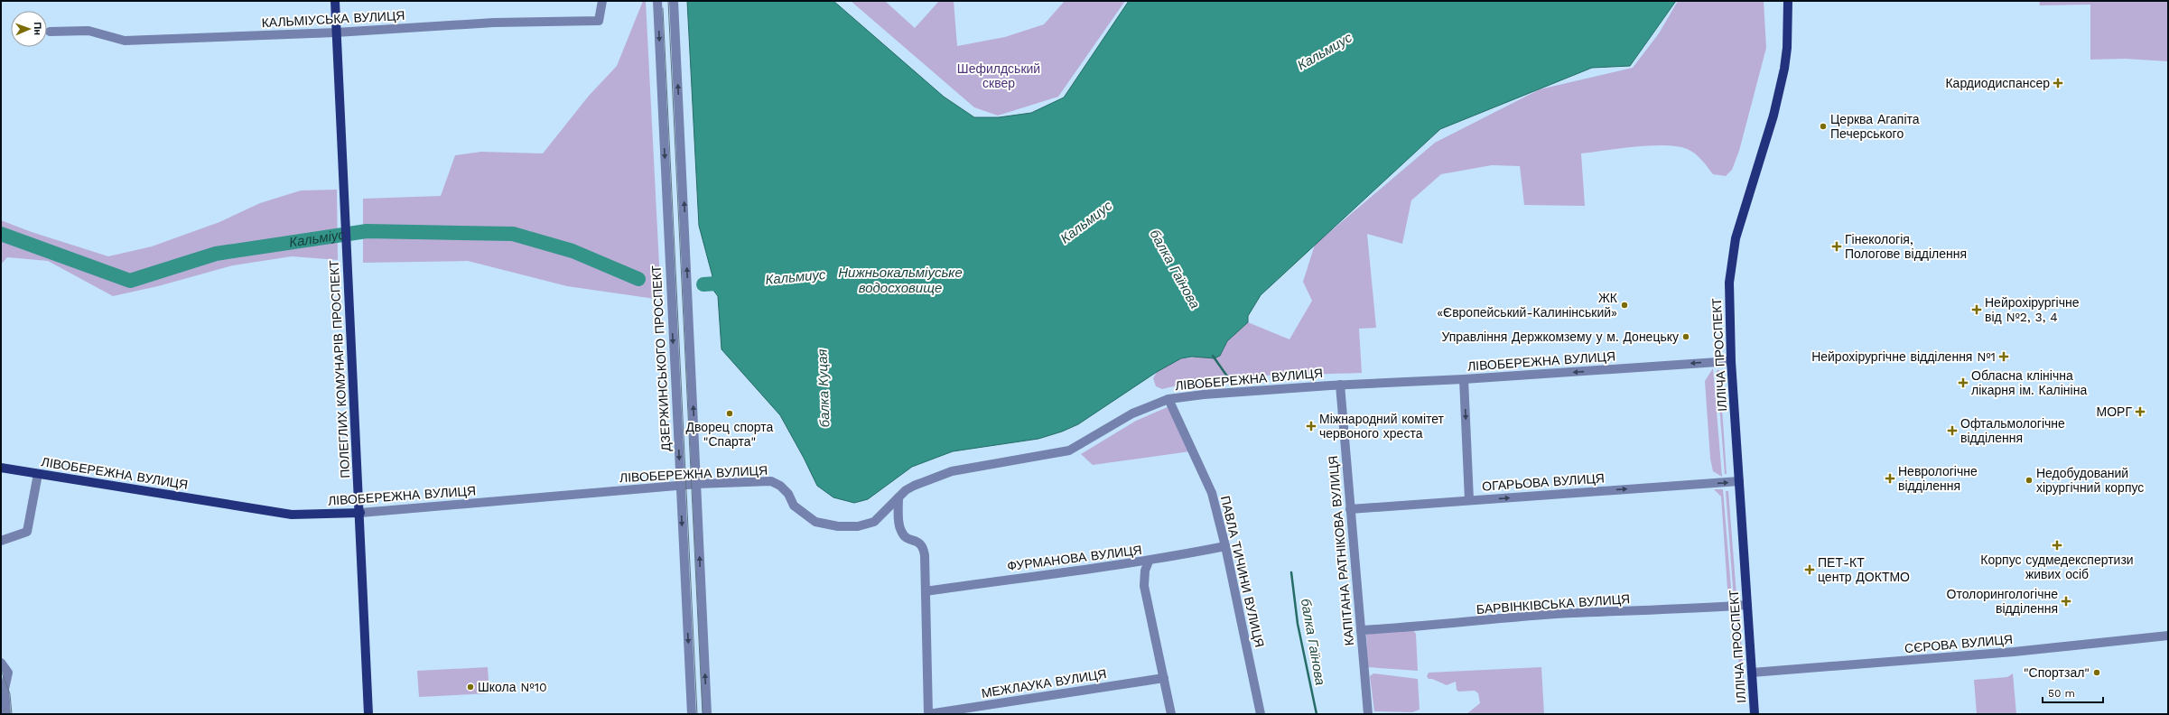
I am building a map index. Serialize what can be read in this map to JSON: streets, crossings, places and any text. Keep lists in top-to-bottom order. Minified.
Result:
{"streets":{"main road":["ІЛЛІЧА ПРОСПЕКТ","ЛІВОБЕРЕЖНА ВУЛИЦЯ","ПОЛЕГЛИХ КОМУНАРІВ ПРОСПЕКТ"],"street":["КАЛЬМІУСЬКА ВУЛИЦЯ","ДЗЕРЖИНСЬКОГО ПРОСПЕКТ","ОГАРЬОВА ВУЛИЦЯ","КАПІТАНА РАТНІКОВА ВУЛИЦЯ","ФУРМАНОВА ВУЛИЦЯ","ПАВЛА ТИЧИНИ ВУЛИЦЯ","БАРВІНКІВСЬКА ВУЛИЦЯ","СЄРОВА ВУЛИЦЯ","МЕЖЛАУКА ВУЛИЦЯ"]},"crossings":[["КАЛЬМІУСЬКА ВУЛИЦЯ","ПОЛЕГЛИХ КОМУНАРІВ ПРОСПЕКТ"],["ІЛЛІЧА ПРОСПЕКТ","ЛІВОБЕРЕЖНА ВУЛИЦЯ"],["ІЛЛІЧА ПРОСПЕКТ","ОГАРЬОВА ВУЛИЦЯ"],["ІЛЛІЧА ПРОСПЕКТ","БАРВІНКІВСЬКА ВУЛИЦЯ"],["ІЛЛІЧА ПРОСПЕКТ","СЄРОВА ВУЛИЦЯ"],["ДЗЕРЖИНСЬКОГО ПРОСПЕКТ","ЛІВОБЕРЕЖНА ВУЛИЦЯ"],["ЛІВОБЕРЕЖНА ВУЛИЦЯ","ПОЛЕГЛИХ КОМУНАРІВ ПРОСПЕКТ"],["ЛІВОБЕРЕЖНА ВУЛИЦЯ","КАПІТАНА РАТНІКОВА ВУЛИЦЯ"],["ЛІВОБЕРЕЖНА ВУЛИЦЯ","ПАВЛА ТИЧИНИ ВУЛИЦЯ"],["ОГАРЬОВА ВУЛИЦЯ","КАПІТАНА РАТНІКОВА ВУЛИЦЯ"],["КАПІТАНА РАТНІКОВА ВУЛИЦЯ","БАРВІНКІВСЬКА ВУЛИЦЯ"],["ФУРМАНОВА ВУЛИЦЯ","ПАВЛА ТИЧИНИ ВУЛИЦЯ"]],"one_way":["ОГАРЬОВА ВУЛИЦЯ"],"water":["Кальмиус","Кальміус","балка Гаїнова","Нижньокальміуське водосховище","балка Куцая"],"parks":["Шефилдський сквер"],"places":{"health":["Кардиодиспансер","Гінекологія, Пологове відділення","Нейрохірургічне від №2, 3, 4","Нейрохірургічне відділення №1","Обласна клінічна лікарня ім. Калініна","МОРГ","Міжнародний комітет червоного хреста","Офтальмологічне відділення","Неврологічне відділення","Корпус судмедекспертизи живих осіб","ПЕТ-КТ центр ДОКТМО","Отолорингологічне відділення"],"other":["Церква Агапіта Печерського","ЖК «Європейський-Калинінський»","Управління Держкомзему у м. Донецьку","Дворец спорта \"Спарта\"","Недобудований хірургічний корпус","\"Спортзал\"","Школа №10"]},"scale_bar":"50 m","north":"right"}
